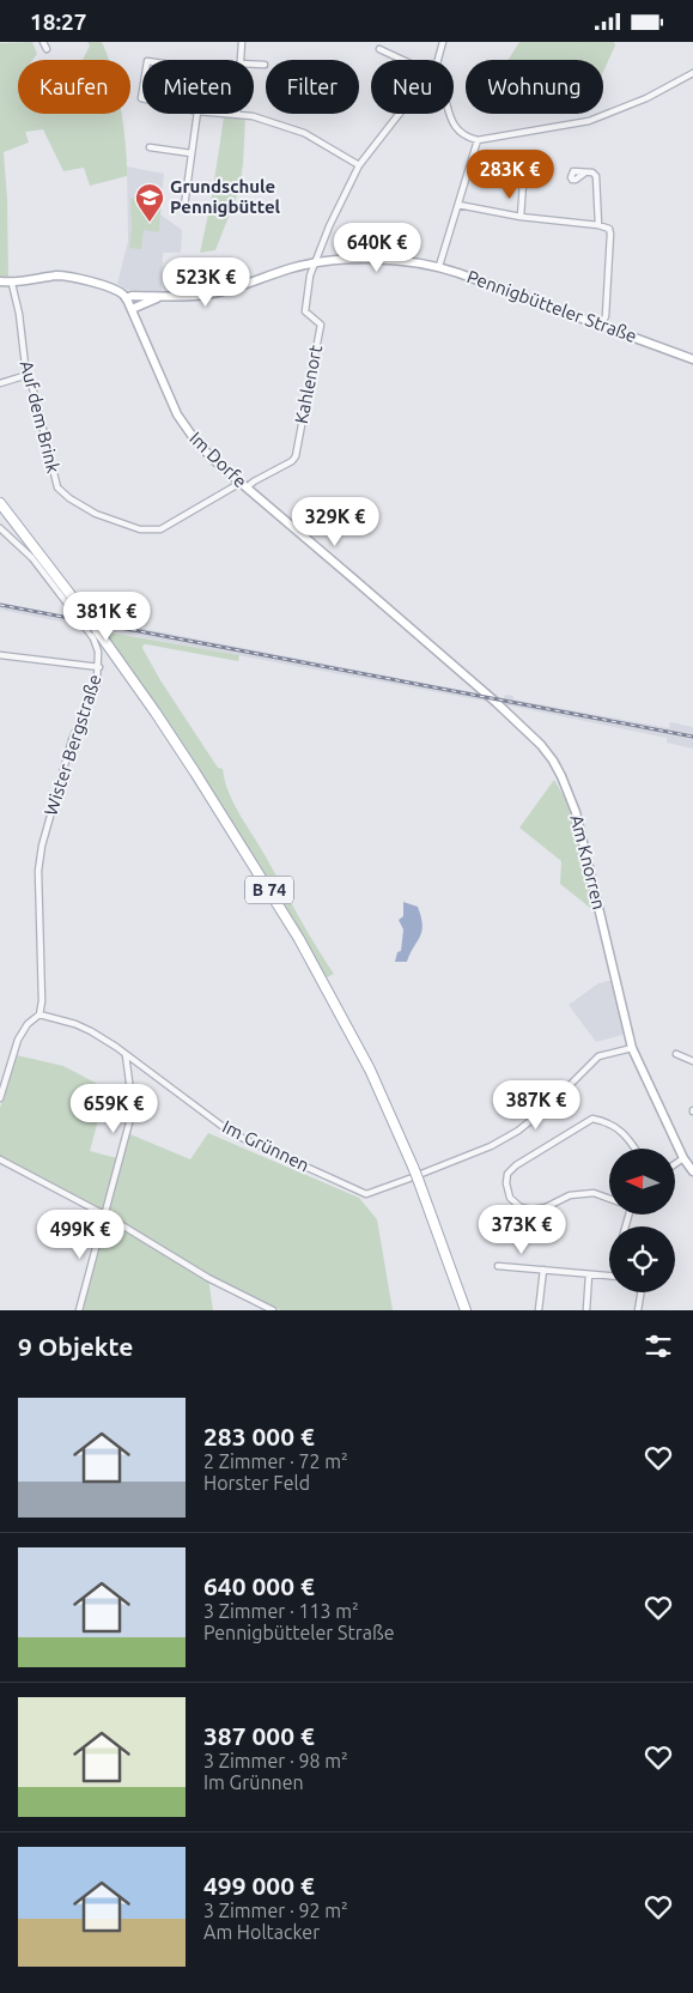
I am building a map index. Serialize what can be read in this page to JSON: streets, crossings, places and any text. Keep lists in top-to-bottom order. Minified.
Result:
{"streets":{"main road":["B 74"],"street":["Pennigbütteler Straße","Kahlenort","Auf dem Brink","Im Dorfe","Wister Bergstraße","Am Knorren","Im Grünnen"]},"crossings":[["Pennigbütteler Straße","Kahlenort"],["Pennigbütteler Straße","Im Dorfe"],["Kahlenort","Auf dem Brink"],["Kahlenort","Im Dorfe"],["Auf dem Brink","Im Dorfe"],["Im Dorfe","Am Knorren"],["Wister Bergstraße","Im Grünnen"],["Am Knorren","Im Grünnen"],["B 74","Im Grünnen"]],"places":{"school or university":["Grundschule Pennigbüttel"]},"north":"left","page":{"status":"18:27","chip":["Kaufen","Mieten","Filter","Neu","Wohnung"],"price":["283K €","640K €","523K €","329K €","381K €","387K €","659K €","373K €","499K €"],"heading":"9 Objekte","list":[{"name":"283 000 €","note":"2 Zimmer · 72 m² · Horster Feld"},{"name":"640 000 €","note":"3 Zimmer · 113 m² · Pennigbütteler Straße"},{"name":"387 000 €","note":"3 Zimmer · 98 m² · Im Grünnen"},{"name":"499 000 €","note":"3 Zimmer · 92 m² · Am Holtacker"}]}}
